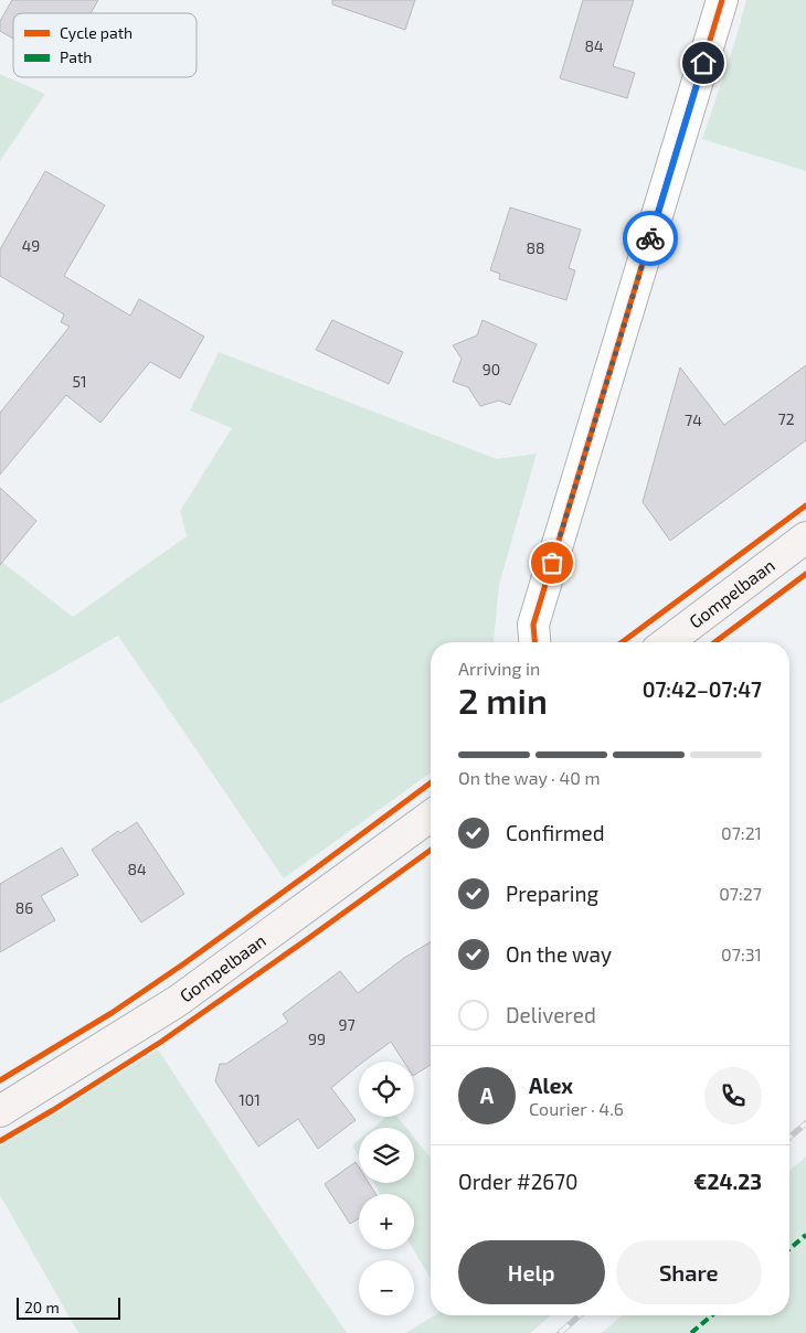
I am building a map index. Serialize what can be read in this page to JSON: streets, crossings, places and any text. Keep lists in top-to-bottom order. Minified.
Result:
{"streets":{"street":["Gompelbaan"]},"house_numbers":["84","49","88","90","51","72","74","84","86","97","99","101"],"legend":["Cycle path","Path"],"scale_bar":"20 m","page":{"heading":["2 min","Arriving in","07:42–07:47"],"panel":["Alex","Courier · 4.6","Order #2670","€24.23"],"bar":"On the way · 40 m","list":[["Confirmed","07:21"],["Preparing","07:27"],["On the way","07:31"],"Delivered"],"map_buttons":["+","−"],"round":"A","buttons":["Help","Share"],"scale":"20 m"}}
